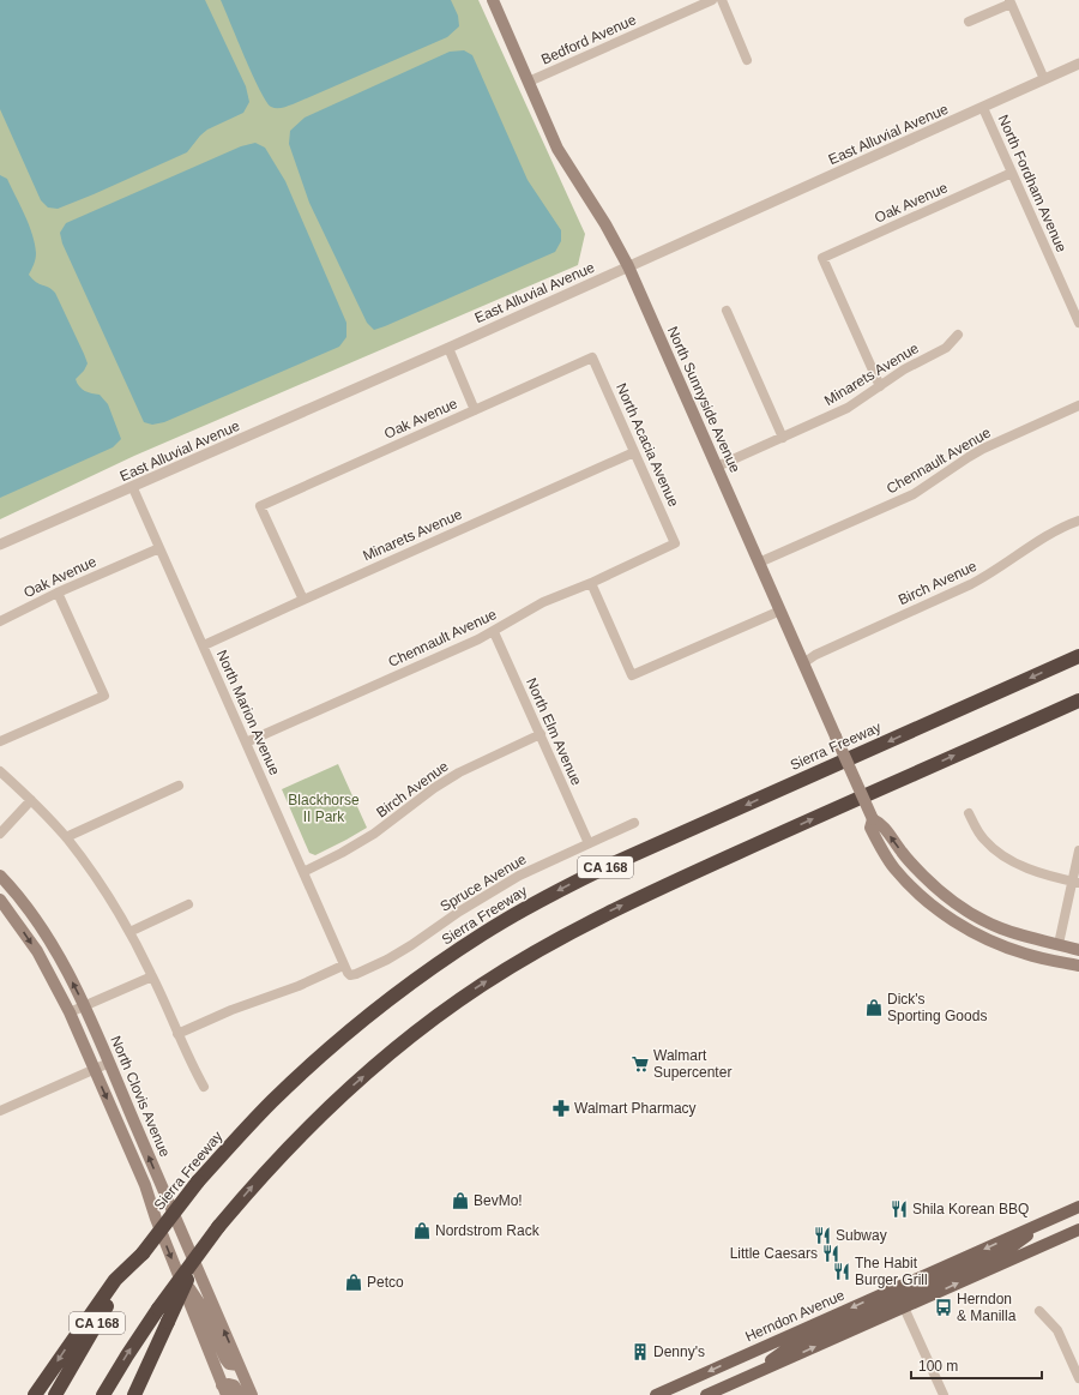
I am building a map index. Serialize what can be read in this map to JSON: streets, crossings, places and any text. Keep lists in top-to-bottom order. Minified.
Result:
{"streets":{"highway":["Sierra Freeway","CA 168"],"main road":["North Sunnyside Avenue","North Clovis Avenue","Herndon Avenue"],"street":["Bedford Avenue","East Alluvial Avenue","North Fordham Avenue","Oak Avenue","Minarets Avenue","North Acacia Avenue","Chennault Avenue","Birch Avenue","North Marion Avenue","North Elm Avenue","Spruce Avenue"]},"crossings":[["Bedford Avenue","North Sunnyside Avenue"],["East Alluvial Avenue","North Fordham Avenue"],["East Alluvial Avenue","North Sunnyside Avenue"],["East Alluvial Avenue","North Marion Avenue"],["North Fordham Avenue","Oak Avenue"],["Oak Avenue","Minarets Avenue"],["Oak Avenue","North Acacia Avenue"],["Oak Avenue","North Marion Avenue"],["Minarets Avenue","North Sunnyside Avenue"],["Minarets Avenue","North Acacia Avenue"],["Minarets Avenue","North Marion Avenue"],["North Sunnyside Avenue","Chennault Avenue"],["North Sunnyside Avenue","Birch Avenue"],["North Acacia Avenue","Chennault Avenue"],["Chennault Avenue","North Marion Avenue"],["Chennault Avenue","North Elm Avenue"],["Birch Avenue","North Marion Avenue"],["Birch Avenue","North Elm Avenue"],["North Marion Avenue","Spruce Avenue"],["North Elm Avenue","Spruce Avenue"]],"parks":["Blackhorse II Park"],"places":{"shop":["Dick's Sporting Goods","BevMo!","Nordstrom Rack","Petco"],"supermarket":["Walmart Supercenter"],"pharmacy":["Walmart Pharmacy"],"restaurant":["Shila Korean BBQ","Subway","Little Caesars","The Habit Burger Grill"],"bus stop":["Herndon & Manilla"],"building":["Denny's"]},"scale_bar":"100 m"}
